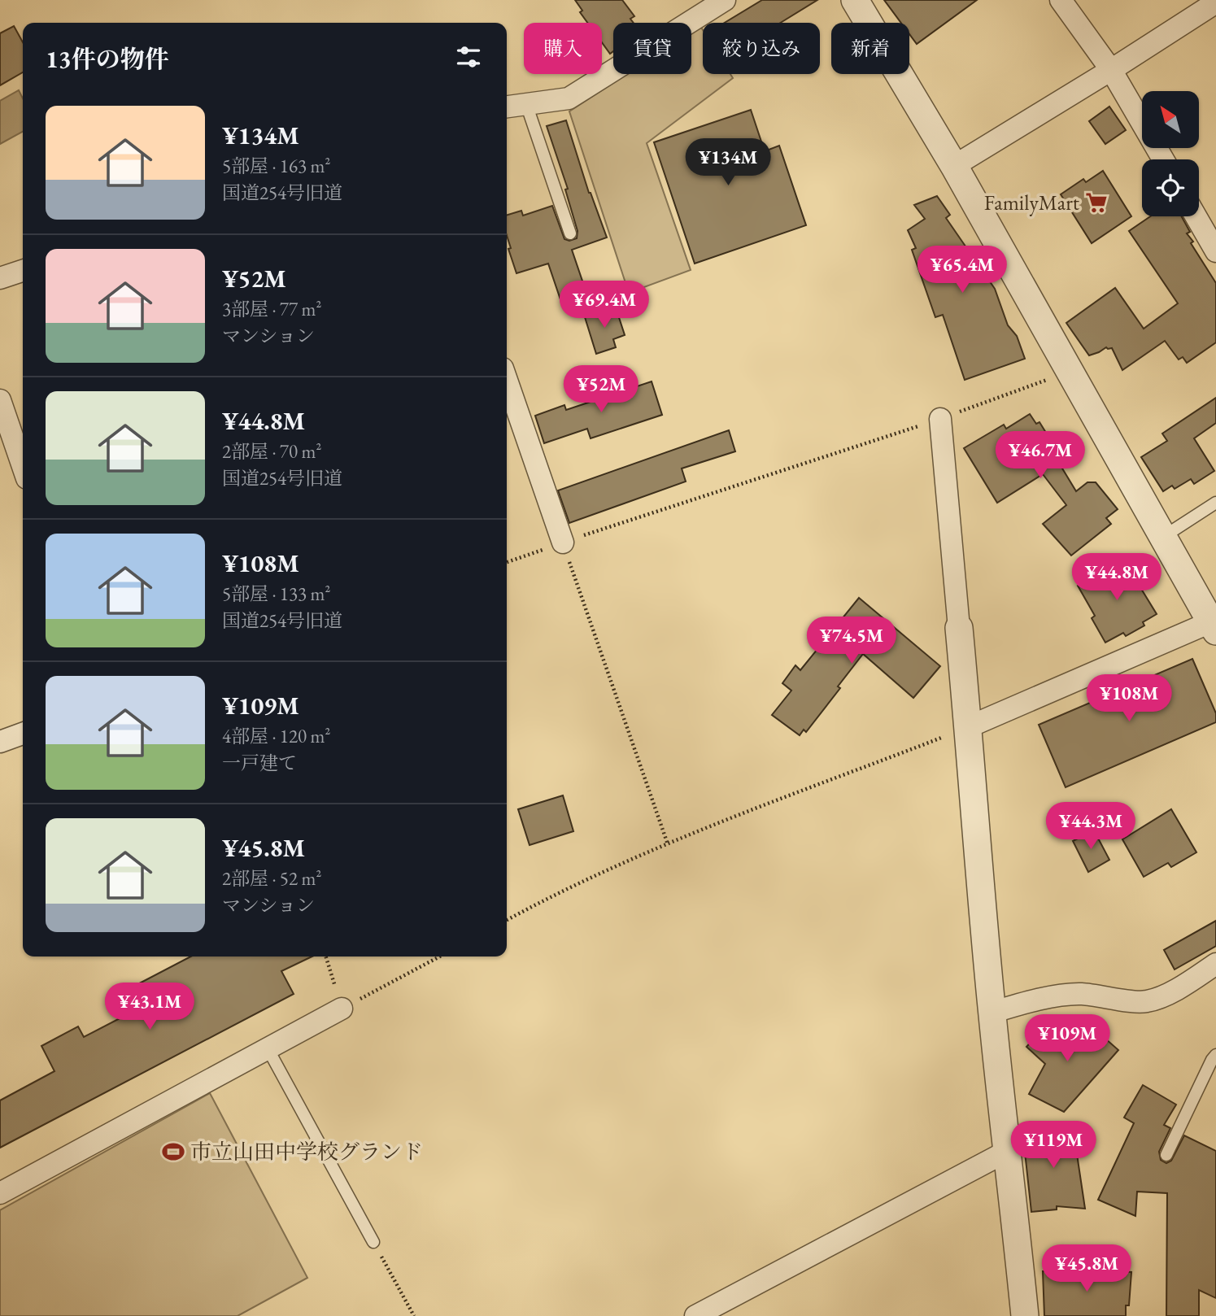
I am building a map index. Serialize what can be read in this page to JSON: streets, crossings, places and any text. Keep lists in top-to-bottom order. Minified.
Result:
{"places":{"supermarket":["FamilyMart"],"sports":["市立山田中学校グランド"]},"north":"top left","page":{"chip":["購入","賃貸","絞り込み","新着"],"heading":"13件の物件","list":[{"name":"¥134M","note":"5部屋 · 163 m² · 国道254号旧道"},{"name":"¥52M","note":"3部屋 · 77 m² · マンション"},{"name":"¥44.8M","note":"2部屋 · 70 m² · 国道254号旧道"},{"name":"¥108M","note":"5部屋 · 133 m² · 国道254号旧道"},{"name":"¥109M","note":"4部屋 · 120 m² · 一戸建て"},{"name":"¥45.8M","note":"2部屋 · 52 m² · マンション"}],"price":["¥134M","¥65.4M","¥69.4M","¥52M","¥46.7M","¥44.8M","¥74.5M","¥108M","¥44.3M","¥43.1M","¥109M","¥119M","¥45.8M"]}}
